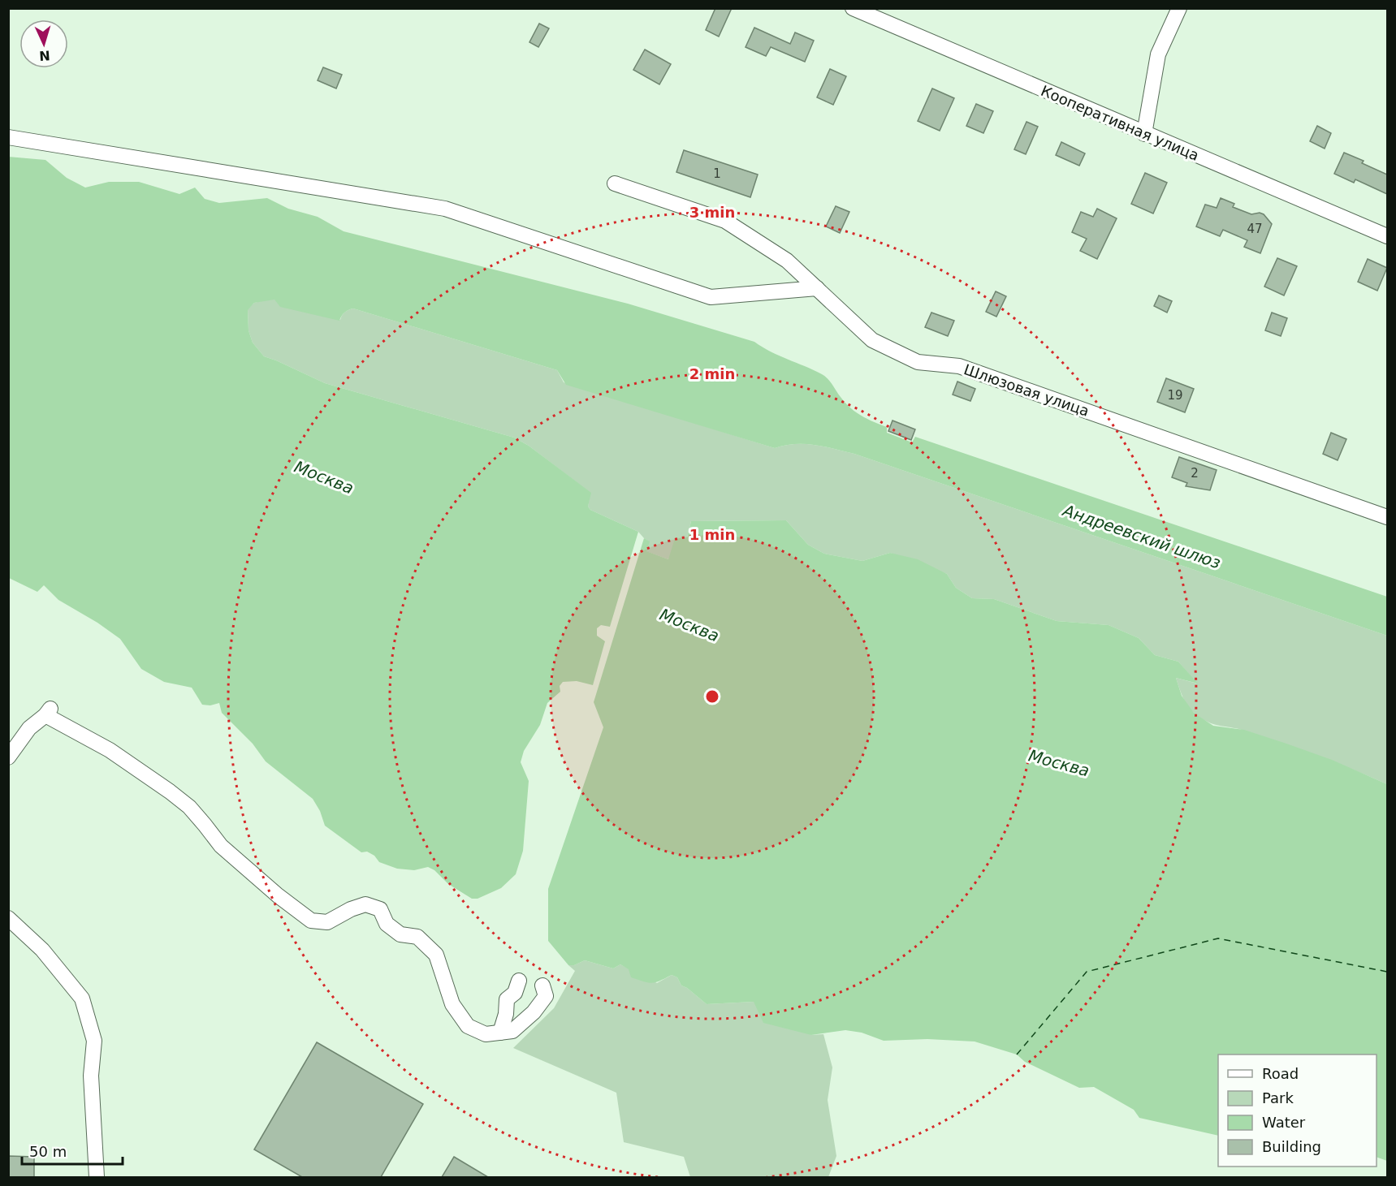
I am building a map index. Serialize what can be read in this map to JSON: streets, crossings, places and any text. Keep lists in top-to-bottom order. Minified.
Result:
{"streets":{"street":["Кооперативная улица","Шлюзовая улица"]},"water":["Москва","Андреевский шлюз"],"house_numbers":["1","47","19","2"],"legend":["Road","Park","Water","Building"],"scale_bar":"50 m","north":"bottom","rings":["3 min","2 min","1 min"]}
